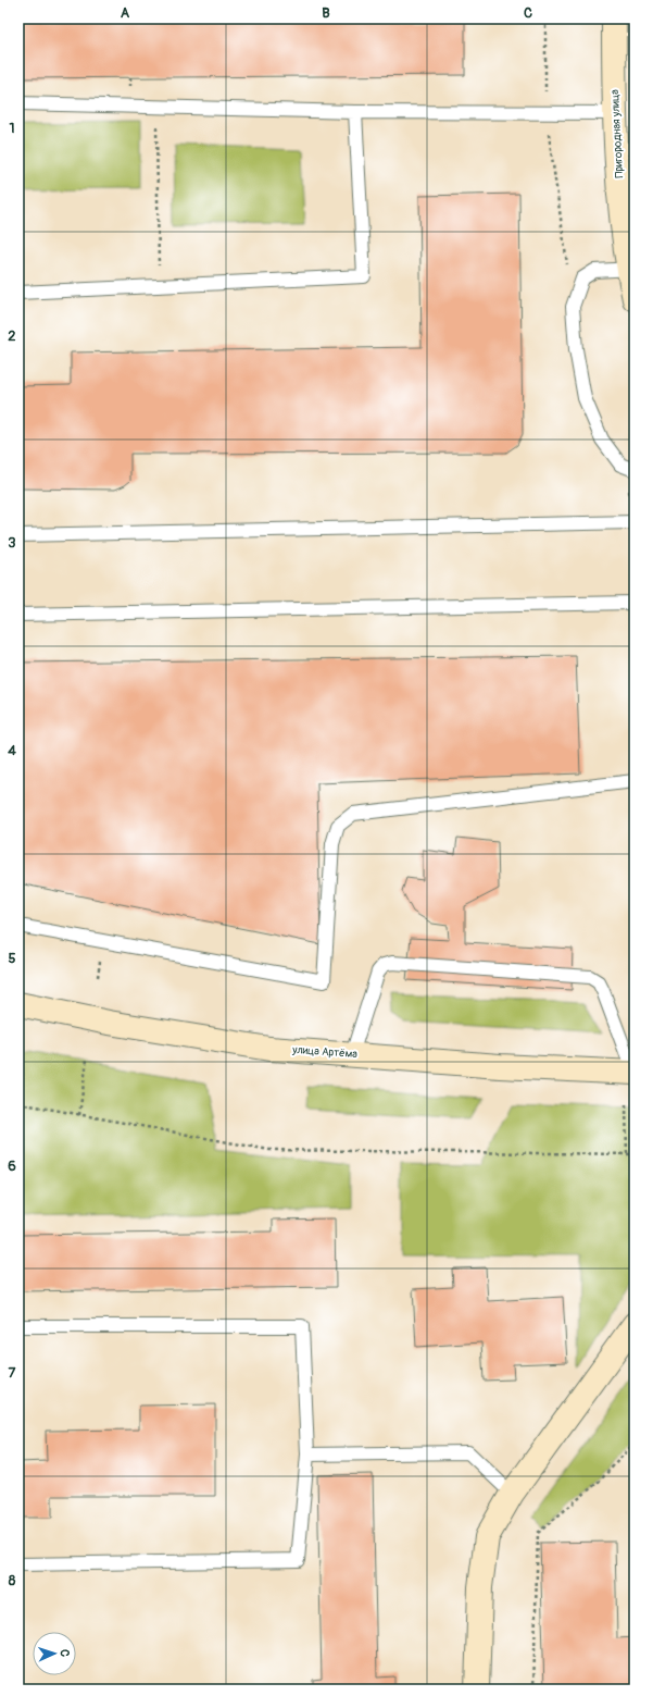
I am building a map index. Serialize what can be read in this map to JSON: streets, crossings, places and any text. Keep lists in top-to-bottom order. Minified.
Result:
{"streets":{"street":["Пригородная улица","улица Артёма"]},"north":"right","grid":{"columns":["A","B","C"],"rows":["1","2","3","4","5","6","7","8"]}}
